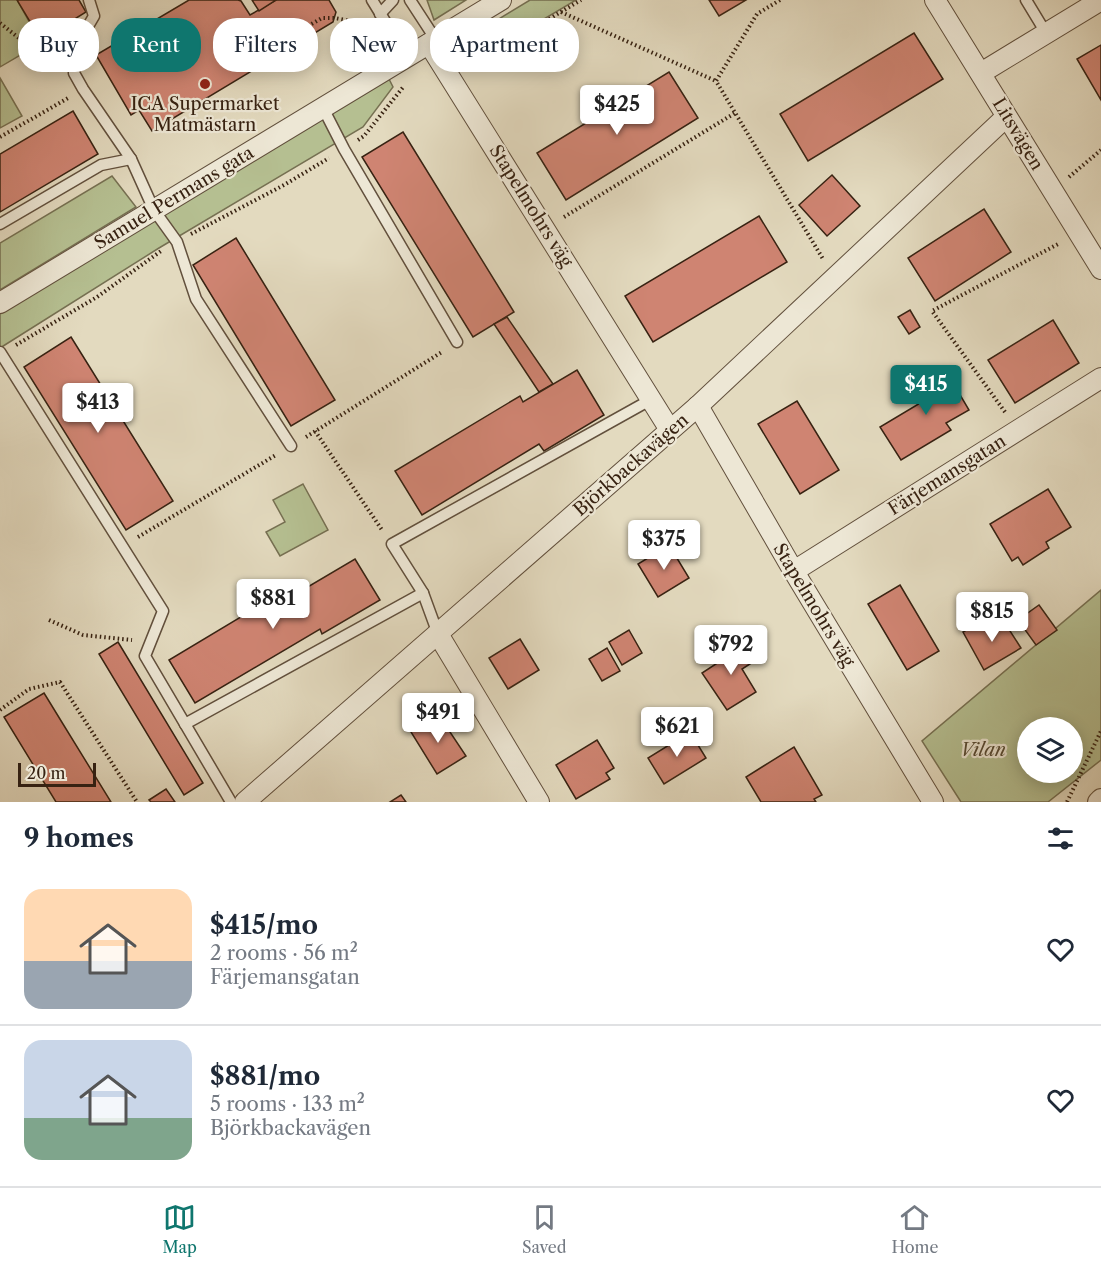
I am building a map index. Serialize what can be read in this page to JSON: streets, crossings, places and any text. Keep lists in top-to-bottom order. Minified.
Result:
{"streets":{"street":["Litsvägen","Samuel Permans gata","Stapelmohrs väg","Björkbackavägen","Färjemansgatan"]},"crossings":[["Litsvägen","Björkbackavägen"],["Stapelmohrs väg","Björkbackavägen"],["Stapelmohrs väg","Färjemansgatan"]],"parks":["Vilan"],"places":["ICA Supermarket Matmästarn"],"scale_bar":"20 m","page":{"chip":["Buy","Rent","Filters","New","Apartment"],"price":["$425","$415","$413","$375","$881","$815","$792","$491","$621"],"scale":"20 m","heading":"9 homes","list":[{"name":"$415/mo","note":"2 rooms · 56 m² · Färjemansgatan"},{"name":"$881/mo","note":"5 rooms · 133 m² · Björkbackavägen"}],"tabs":["Map","Saved","Home"]}}
